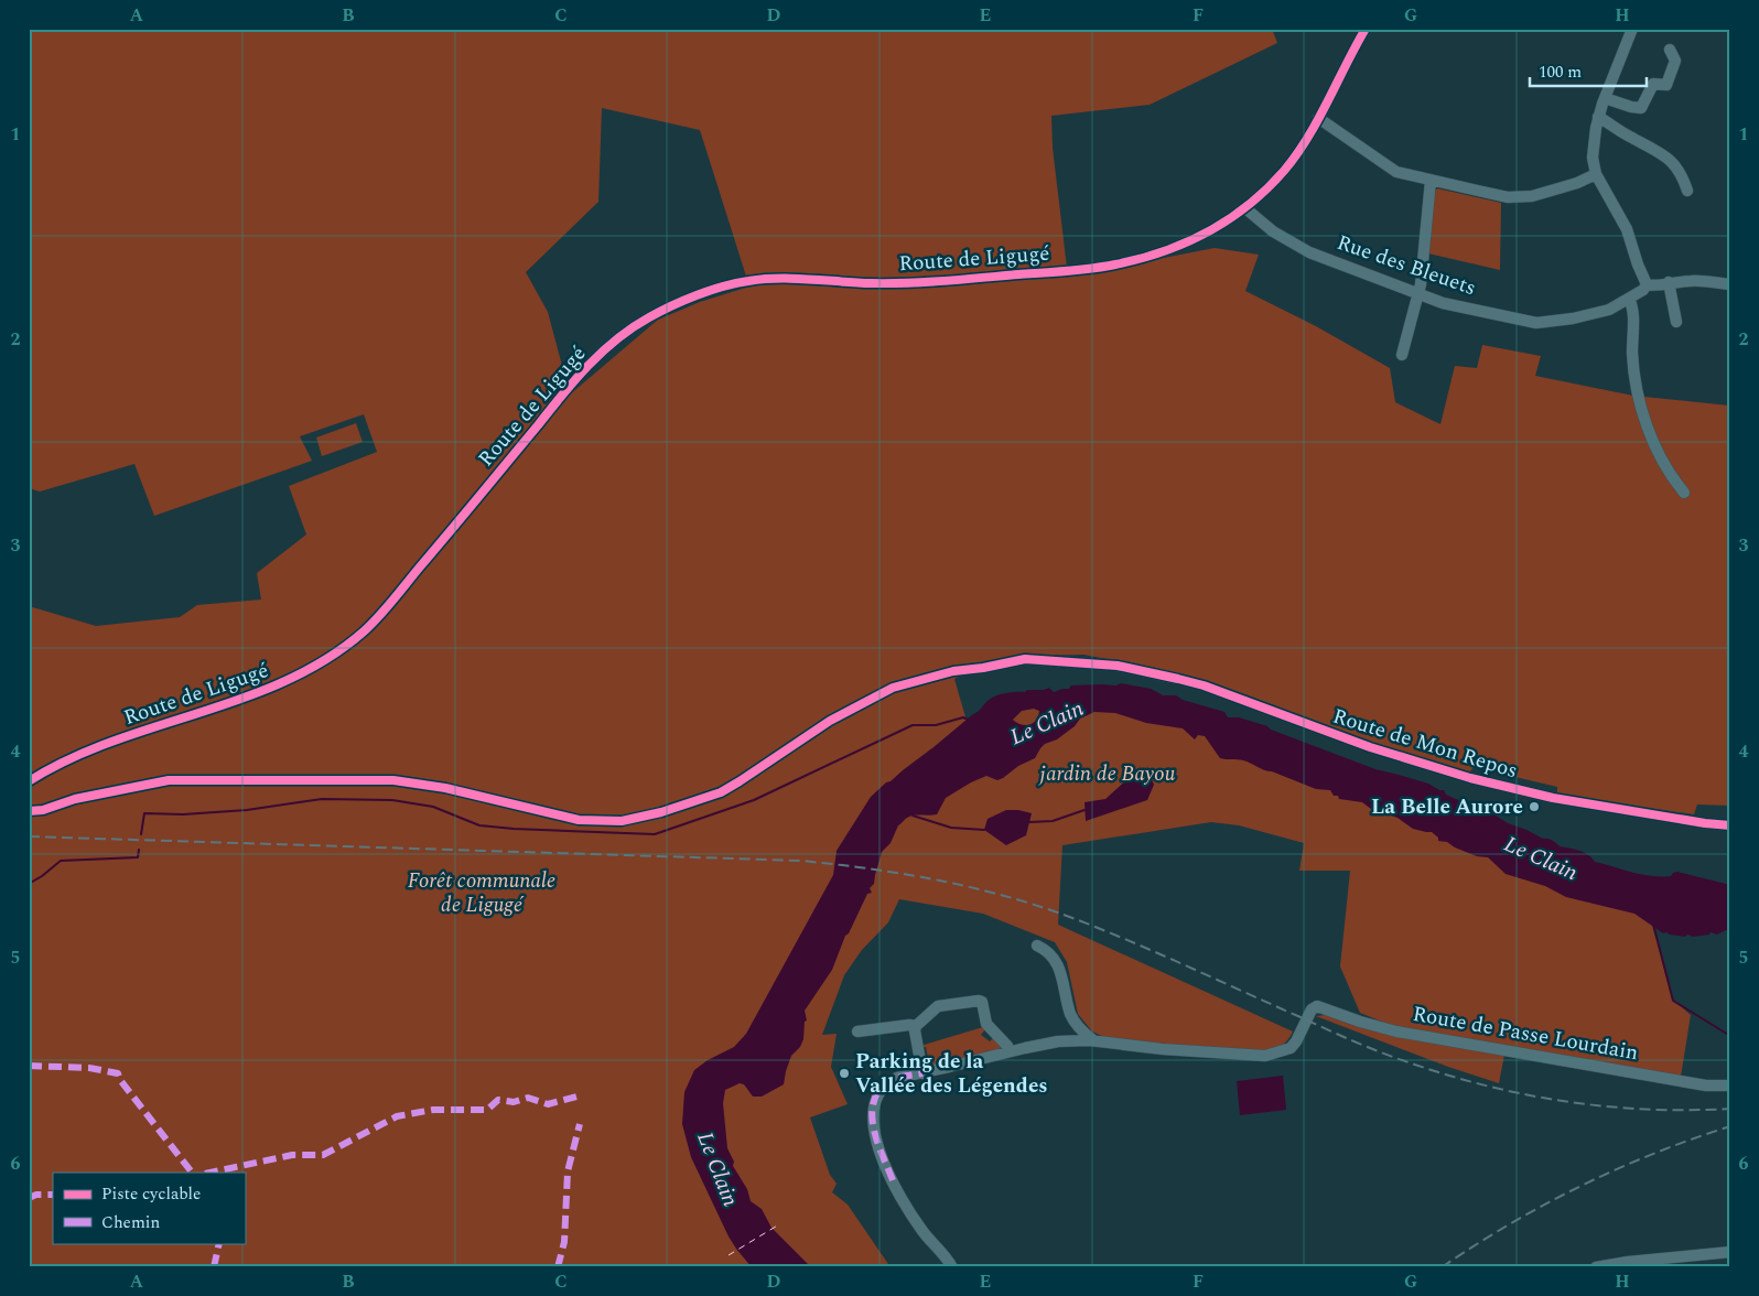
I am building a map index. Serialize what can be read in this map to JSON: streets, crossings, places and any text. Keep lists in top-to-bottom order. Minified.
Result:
{"streets":{"street":["Route de Ligugé","Rue des Bleuets","Route de Mon Repos","Route de Passe Lourdain"]},"crossings":[["Route de Ligugé","Rue des Bleuets"]],"water":["Le Clain"],"parks":["jardin de Bayou","Forêt communale de Ligugé"],"places":["La Belle Aurore","Parking de la Vallée des Légendes"],"legend":["Piste cyclable","Chemin"],"scale_bar":"100 m","grid":{"columns":["A","B","C","D","E","F","G","H"],"rows":["1","2","3","4","5","6"]}}
